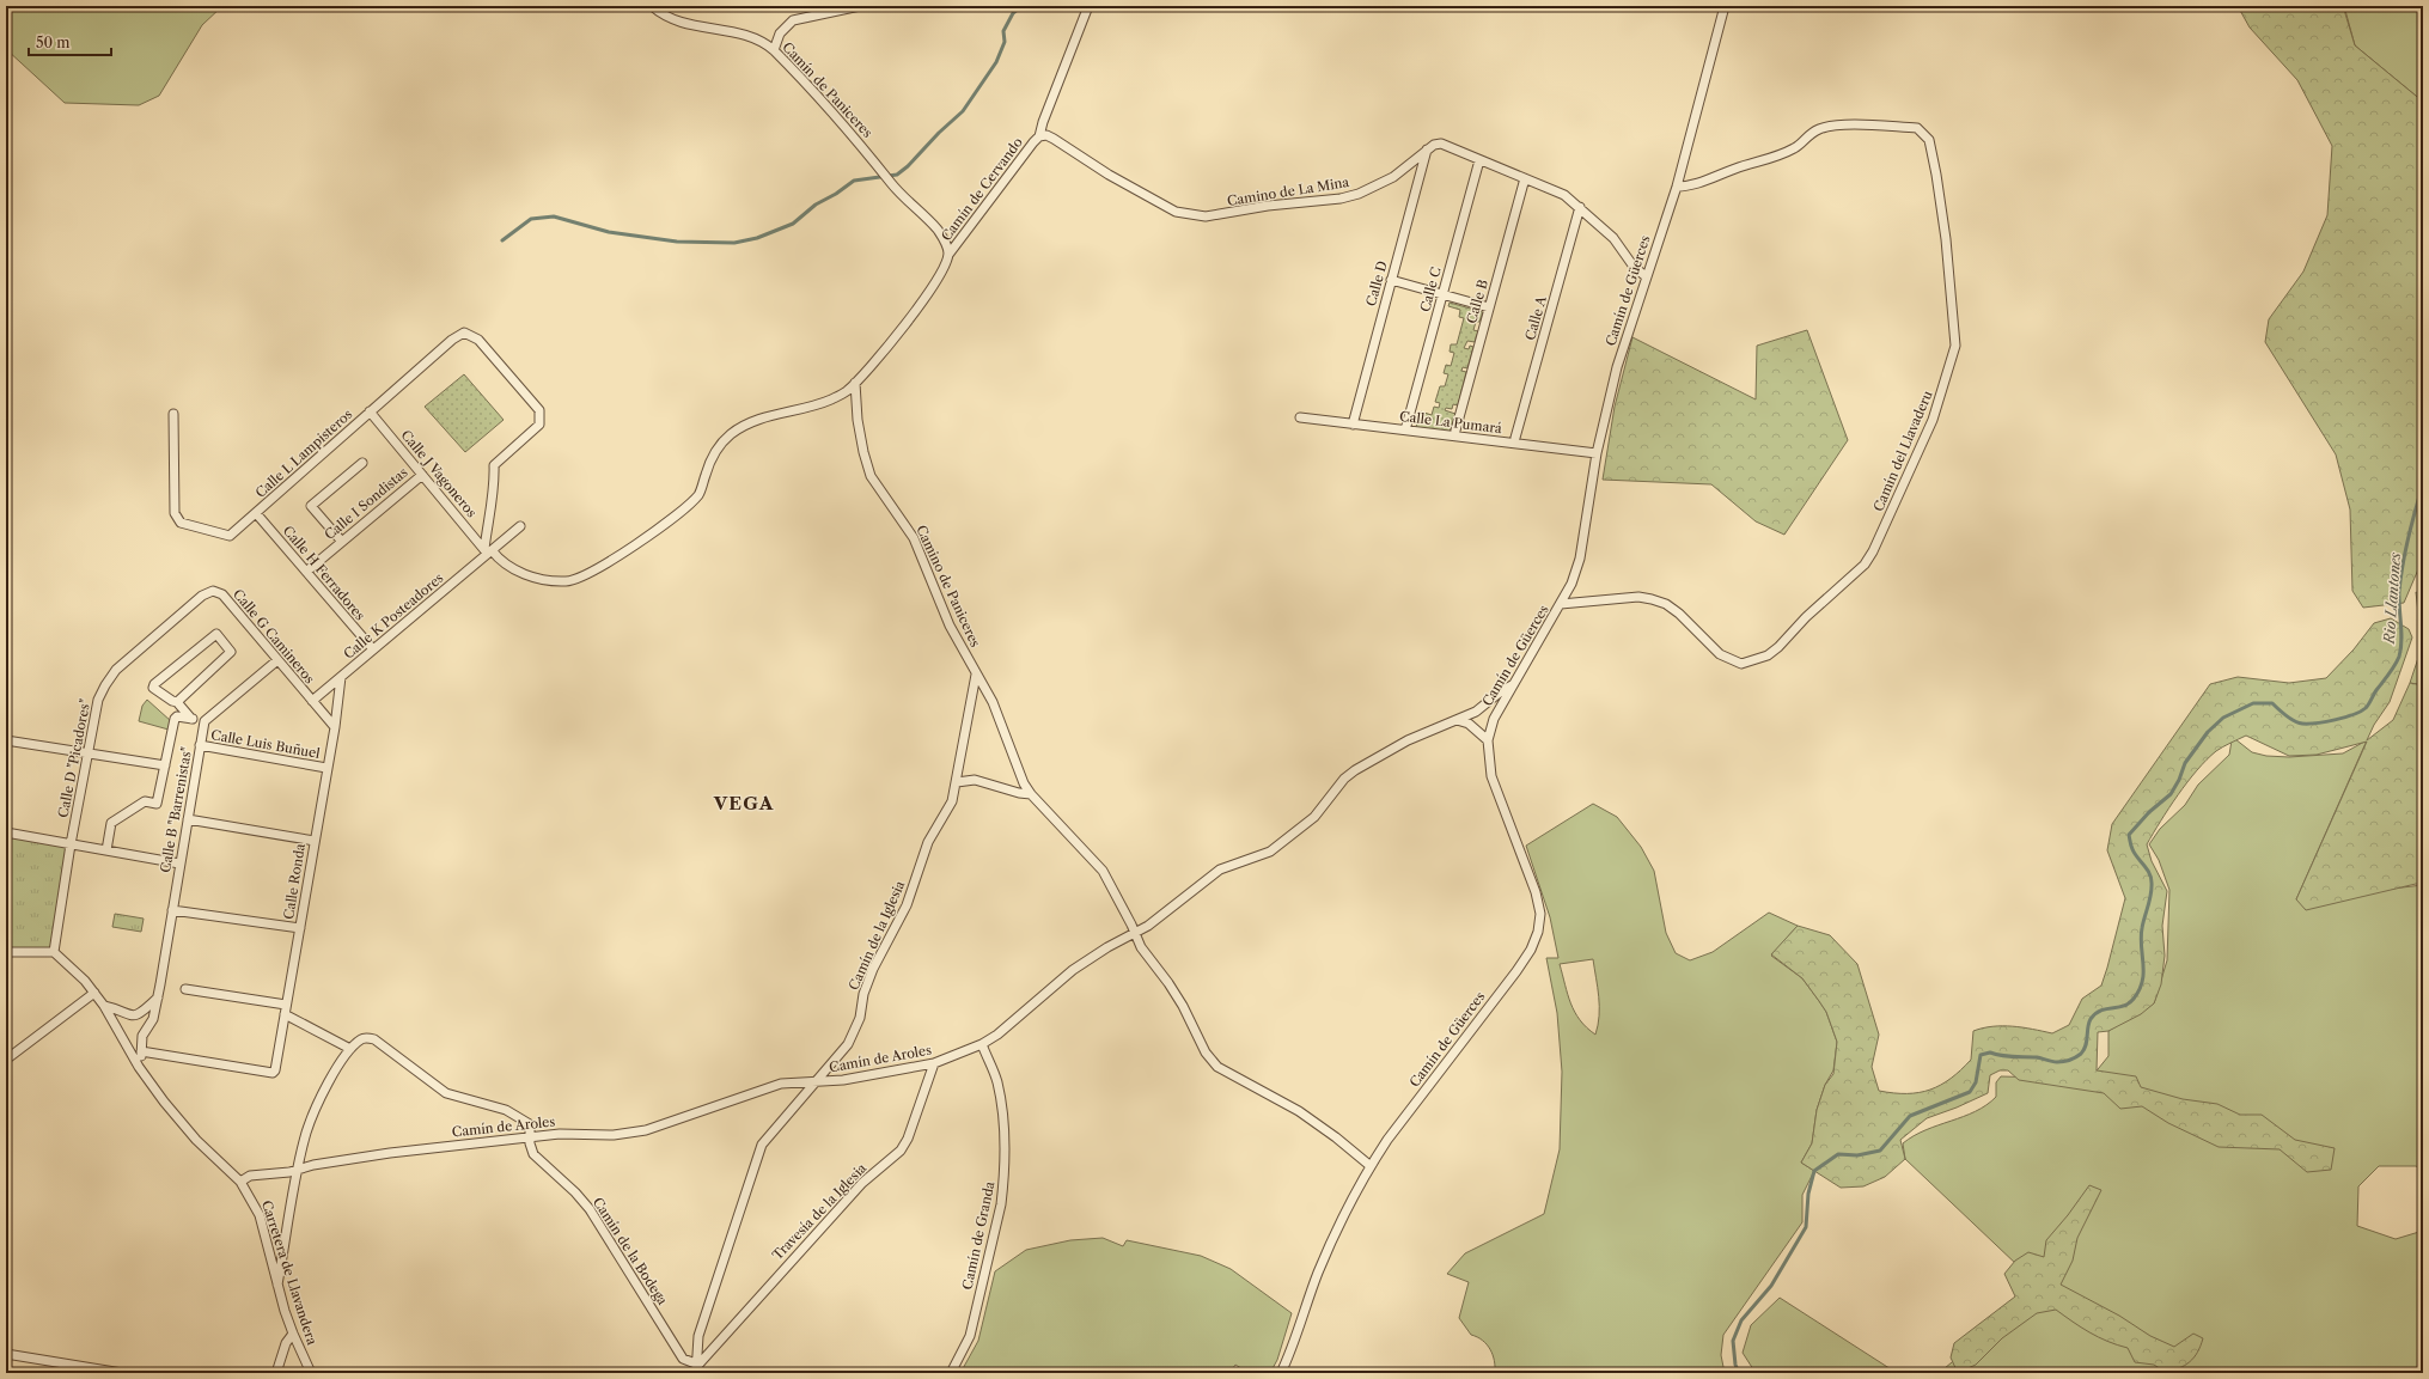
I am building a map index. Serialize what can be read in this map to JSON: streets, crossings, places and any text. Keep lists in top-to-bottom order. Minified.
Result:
{"streets":{"street":["Camín de Paniceres","Camín de Cervando","Camino de La Mina","Calle D","Calle C","Camín de Güerces","Calle B","Calle A","Calle La Pumará","Camín del Llavaderu","Calle L Lampisteros","Calle J Vagoneros","Calle I Sondistas","Calle H Ferradores","Camino de Paniceres","Calle K Posteadores","Calle G Camineros","Calle Luis Buñuel","Calle D \"Picadores\"","Calle B \"Barrenistas\"","Calle Ronda","Camín de la Iglesia","Camín de Aroles","Travesía de la Iglesia","Camín de Granda","Camín de la Bodega","Carretera de Llavandera"]},"crossings":[["Camín de Paniceres","Camín de Cervando"],["Camín de Cervando","Camino de La Mina"],["Camino de La Mina","Calle D"],["Calle D","Calle La Pumará"],["Camín de Güerces","Calle La Pumará"],["Camín de Güerces","Camín del Llavaderu"],["Camín de Güerces","Camino de Paniceres"],["Camín de Güerces","Camín de Aroles"],["Calle L Lampisteros","Calle J Vagoneros"],["Calle L Lampisteros","Calle H Ferradores"],["Calle L Lampisteros","Calle K Posteadores"],["Calle J Vagoneros","Calle I Sondistas"],["Calle J Vagoneros","Camino de Paniceres"],["Calle J Vagoneros","Calle K Posteadores"],["Calle I Sondistas","Calle H Ferradores"],["Calle H Ferradores","Calle K Posteadores"],["Camino de Paniceres","Camín de la Iglesia"],["Camino de Paniceres","Camín de Aroles"],["Calle K Posteadores","Calle G Camineros"],["Calle K Posteadores","Calle Ronda"],["Calle G Camineros","Calle D \"Picadores\""],["Calle Luis Buñuel","Calle B \"Barrenistas\""],["Calle Luis Buñuel","Calle Ronda"],["Calle D \"Picadores\"","Carretera de Llavandera"],["Calle B \"Barrenistas\"","Carretera de Llavandera"],["Camín de la Iglesia","Camín de Aroles"],["Camín de la Iglesia","Travesía de la Iglesia"],["Camín de la Iglesia","Camín de la Bodega"],["Camín de Aroles","Travesía de la Iglesia"],["Camín de Aroles","Camín de Granda"],["Camín de Aroles","Camín de la Bodega"],["Camín de Aroles","Carretera de Llavandera"],["Travesía de la Iglesia","Camín de la Bodega"],["Camín de la Bodega","Carretera de Llavandera"]],"districts":["VEGA"],"water":["Rio Llantones"],"scale_bar":"50 m"}
